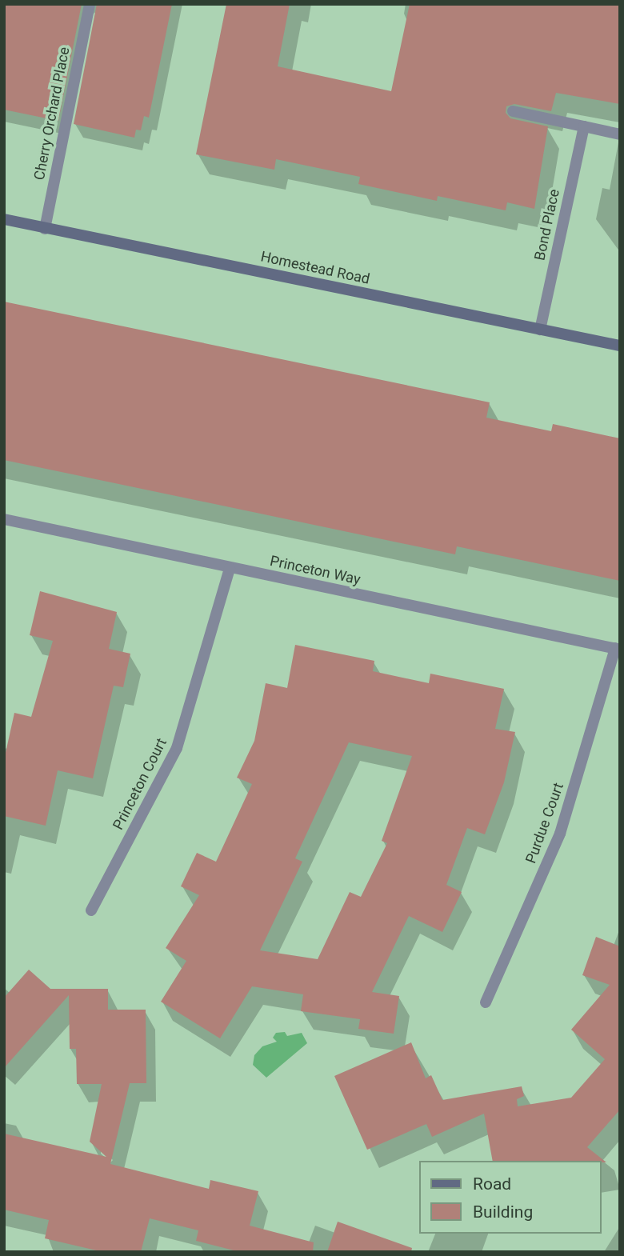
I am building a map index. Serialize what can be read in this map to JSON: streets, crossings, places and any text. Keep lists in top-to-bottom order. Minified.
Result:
{"streets":{"main road":["Homestead Road"],"street":["Cherry Orchard Place","Bond Place","Princeton Way","Princeton Court","Purdue Court"]},"crossings":[["Cherry Orchard Place","Homestead Road"],["Bond Place","Homestead Road"],["Princeton Way","Princeton Court"],["Princeton Way","Purdue Court"]],"legend":["Road","Building"]}
